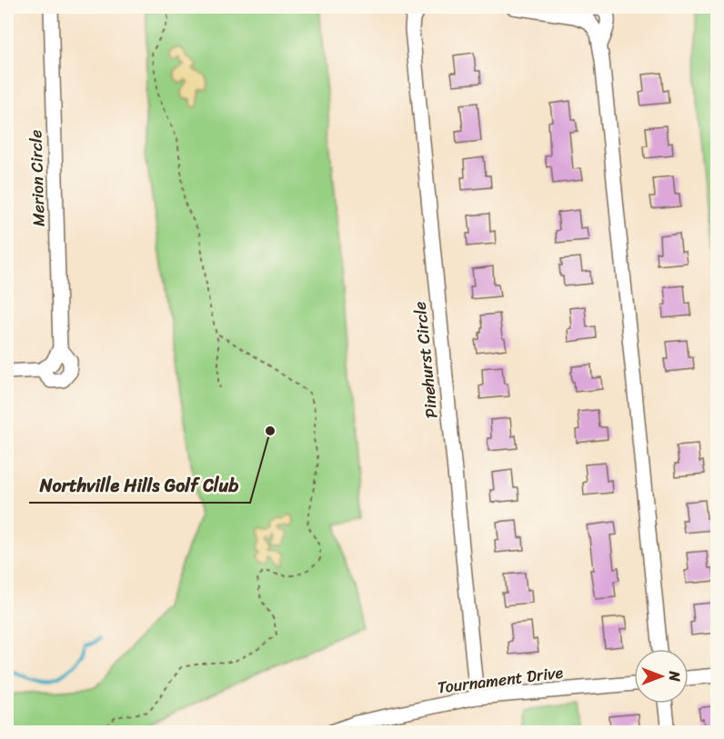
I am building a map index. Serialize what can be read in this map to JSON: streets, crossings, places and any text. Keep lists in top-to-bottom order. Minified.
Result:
{"streets":{"street":["Merion Circle","Pinehurst Circle","Tournament Drive"]},"crossings":[["Pinehurst Circle","Tournament Drive"]],"places":["Northville Hills Golf Club"],"north":"right"}
